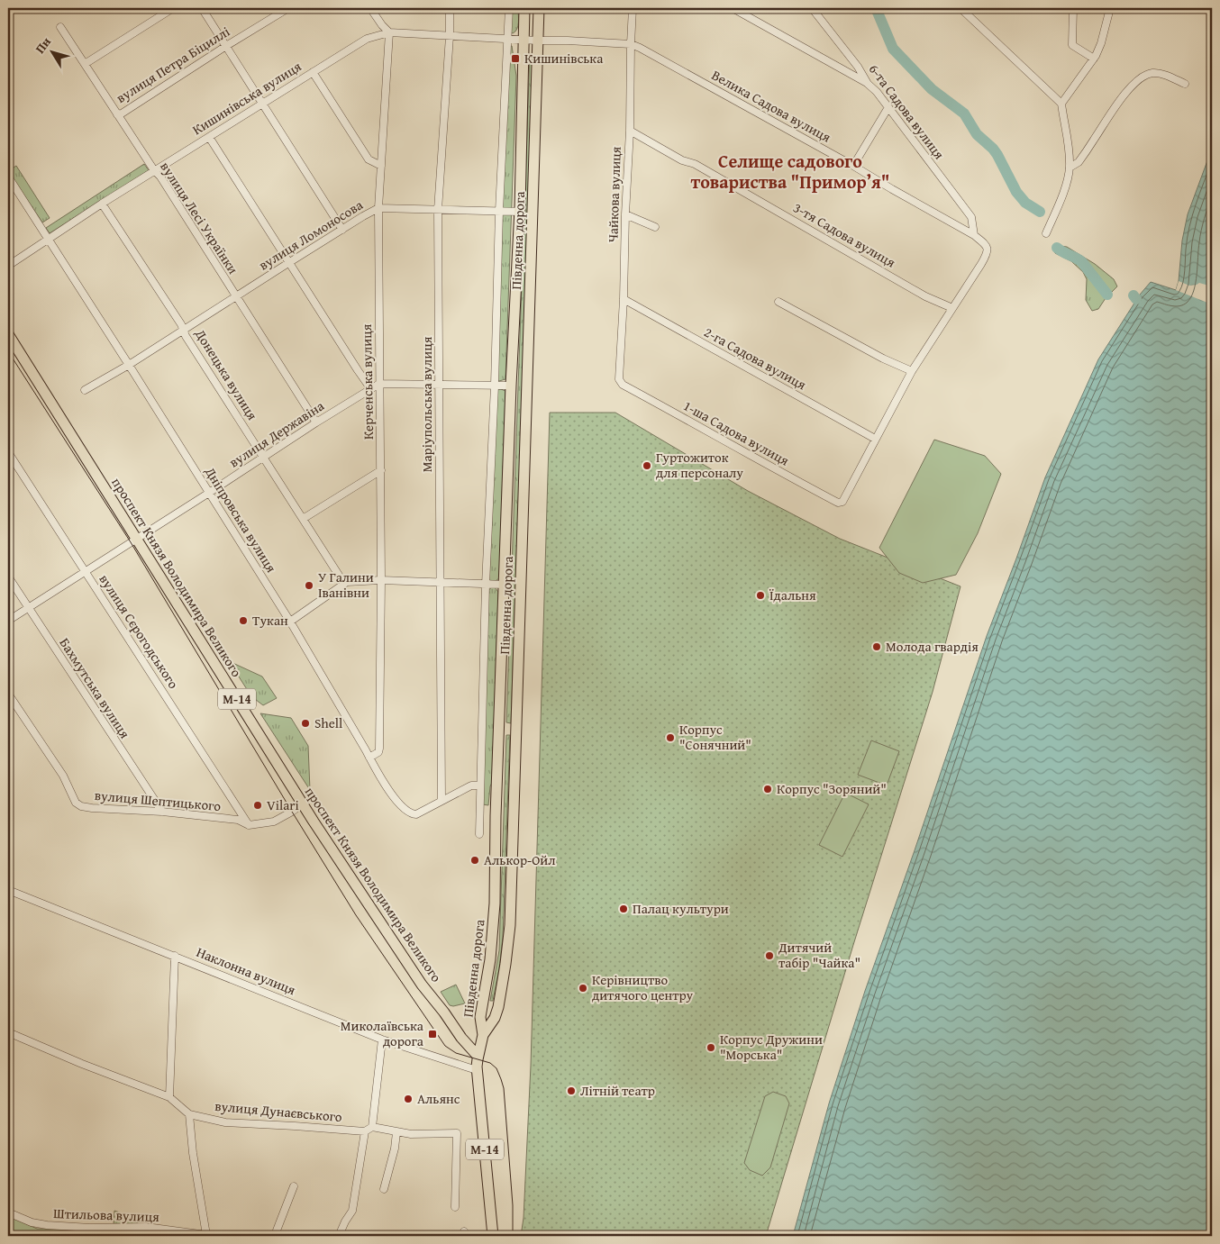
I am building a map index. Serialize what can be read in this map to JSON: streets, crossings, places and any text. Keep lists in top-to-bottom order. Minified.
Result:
{"streets":{"main road":["Південна дорога","проспект Князя Володимира Великого","М-14"],"street":["вулиця Петра Біциллі","Кишинівська вулиця","Велика Садова вулиця","6-та Садова вулиця","Чайкова вулиця","вулиця Лесі Українки","вулиця Ломоносова","3-тя Садова вулиця","2-га Садова вулиця","Донецька вулиця","Керченська вулиця","Маріупольська вулиця","1-ша Садова вулиця","вулиця Державіна","Дніпровська вулиця","вулиця Сєрогодського","Бахмутська вулиця","вулиця Шептицького","Наклонна вулиця","вулиця Дунаєвського","Штильова вулиця"]},"crossings":[["вулиця Петра Біциллі","вулиця Лесі Українки"],["Кишинівська вулиця","Велика Садова вулиця"],["Кишинівська вулиця","вулиця Лесі Українки"],["Кишинівська вулиця","Південна дорога"],["Кишинівська вулиця","Донецька вулиця"],["Кишинівська вулиця","Керченська вулиця"],["Кишинівська вулиця","Маріупольська вулиця"],["Кишинівська вулиця","Дніпровська вулиця"],["Велика Садова вулиця","6-та Садова вулиця"],["Велика Садова вулиця","Чайкова вулиця"],["Велика Садова вулиця","3-тя Садова вулиця"],["Велика Садова вулиця","Південна дорога"],["Чайкова вулиця","3-тя Садова вулиця"],["Чайкова вулиця","2-га Садова вулиця"],["Чайкова вулиця","1-ша Садова вулиця"],["вулиця Лесі Українки","вулиця Ломоносова"],["вулиця Лесі Українки","вулиця Державіна"],["вулиця Ломоносова","Південна дорога"],["вулиця Ломоносова","Донецька вулиця"],["вулиця Ломоносова","Керченська вулиця"],["вулиця Ломоносова","Маріупольська вулиця"],["вулиця Ломоносова","Дніпровська вулиця"],["Південна дорога","вулиця Державіна"],["Південна дорога","М-14"],["2-га Садова вулиця","1-ша Садова вулиця"],["Донецька вулиця","вулиця Державіна"],["Керченська вулиця","вулиця Державіна"],["Керченська вулиця","Дніпровська вулиця"],["Маріупольська вулиця","вулиця Державіна"],["Маріупольська вулиця","Дніпровська вулиця"],["вулиця Державіна","Дніпровська вулиця"],["вулиця Державіна","проспект Князя Володимира Великого"],["вулиця Державіна","вулиця Сєрогодського"],["вулиця Державіна","Бахмутська вулиця"],["проспект Князя Володимира Великого","М-14"],["проспект Князя Володимира Великого","вулиця Шептицького"],["вулиця Сєрогодського","вулиця Шептицького"],["Бахмутська вулиця","вулиця Шептицького"],["М-14","Наклонна вулиця"],["вулиця Дунаєвського","Штильова вулиця"]],"districts":["Селище садового товариства \"Примор’я\""],"places":{"transit":["Кишинівська","Миколаївська дорога"],"other":["Гуртожиток для персоналу","У Галини Іванівни","Їдальня","Тукан","Молода гвардія","Shell","Корпус \"Сонячний\"","Корпус \"Зоряний\"","Vilari","Алькор-Ойл","Палац культури","Дитячий табір \"Чайка\"","Керівництво дитячого центру","Корпус Дружини \"Морська\"","Літній театр","Альянс"]},"north":"top left"}
